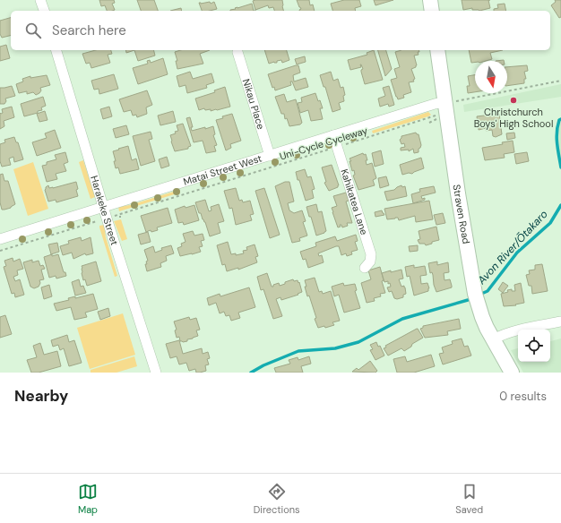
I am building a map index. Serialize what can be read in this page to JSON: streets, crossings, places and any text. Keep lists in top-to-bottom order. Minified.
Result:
{"streets":{"main road":["Straven Road"],"street":["Nikau Place","Matai Street West","Kahikatea Lane","Harakeke Street"],"path":["Uni-Cycle Cycleway"]},"crossings":[["Nikau Place","Matai Street West"],["Uni-Cycle Cycleway","Kahikatea Lane"],["Matai Street West","Kahikatea Lane"],["Matai Street West","Harakeke Street"],["Matai Street West","Straven Road"]],"water":["Avon River/Ōtakaro"],"places":["Christchurch Boys' High School"],"north":"bottom","page":{"search":"Search here","heading":["Nearby","0 results"],"nav":["Map","Directions","Saved"]}}
